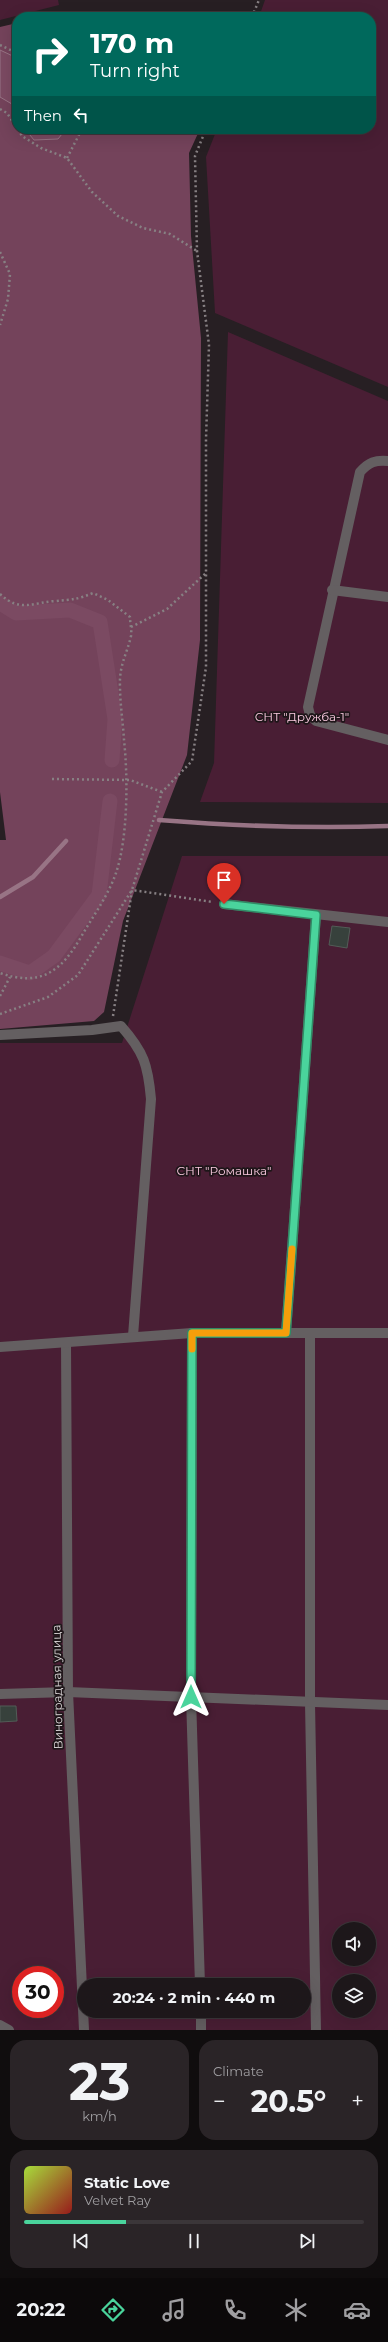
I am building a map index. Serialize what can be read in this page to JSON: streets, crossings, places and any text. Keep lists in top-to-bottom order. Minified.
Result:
{"streets":{"street":["Виноградная улица"]},"parks":["СНТ \"Дружба-1\"","СНТ \"Ромашка\""],"page":{"turn":["170 m","Turn right"],"then":"Then","limit":"30","trip":"20:24 · 2 min · 440 m","tile":[["23","km/h"],"Climate"],"heat":["−","20.5°","+"],"song":["Static Love","Velvet Ray"],"tabs":"20:22"}}
